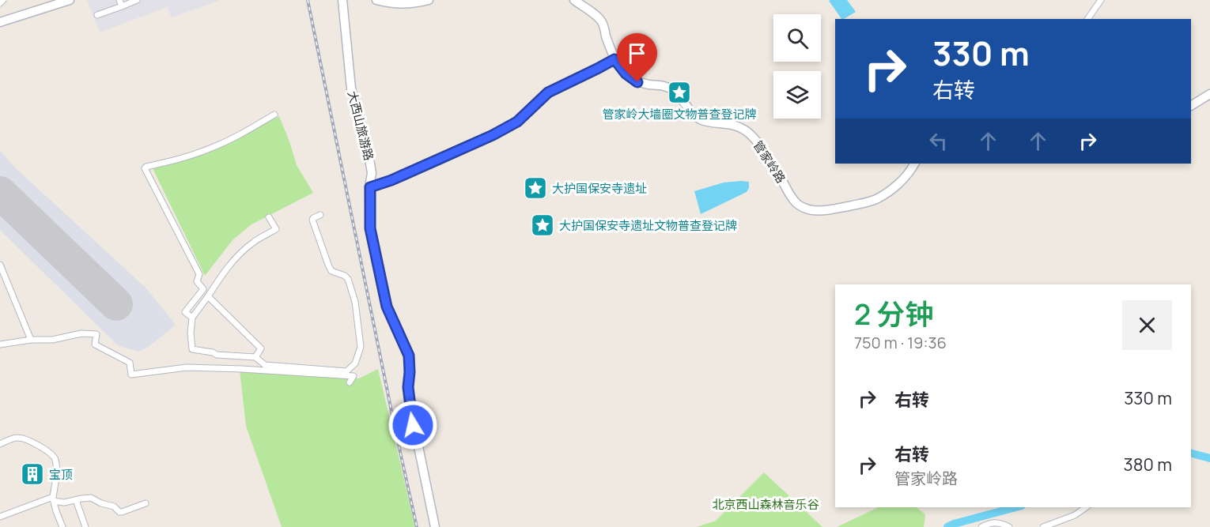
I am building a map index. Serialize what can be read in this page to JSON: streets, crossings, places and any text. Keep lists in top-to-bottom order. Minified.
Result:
{"streets":{"street":["大西山旅游路","管家岭路"]},"parks":["北京西山森林音乐谷"],"places":{"place":["管家岭大墙圈文物普查登记牌","大护国保安寺遗址","大护国保安寺遗址文物普查登记牌"],"building":["宝顶"]},"page":{"turn":["330 m","右转"],"heading":["2 分钟","750 m · 19:36"],"list":[{"name":"右转","value":"330 m"},{"name":"右转","note":"管家岭路","value":"380 m"}]}}
